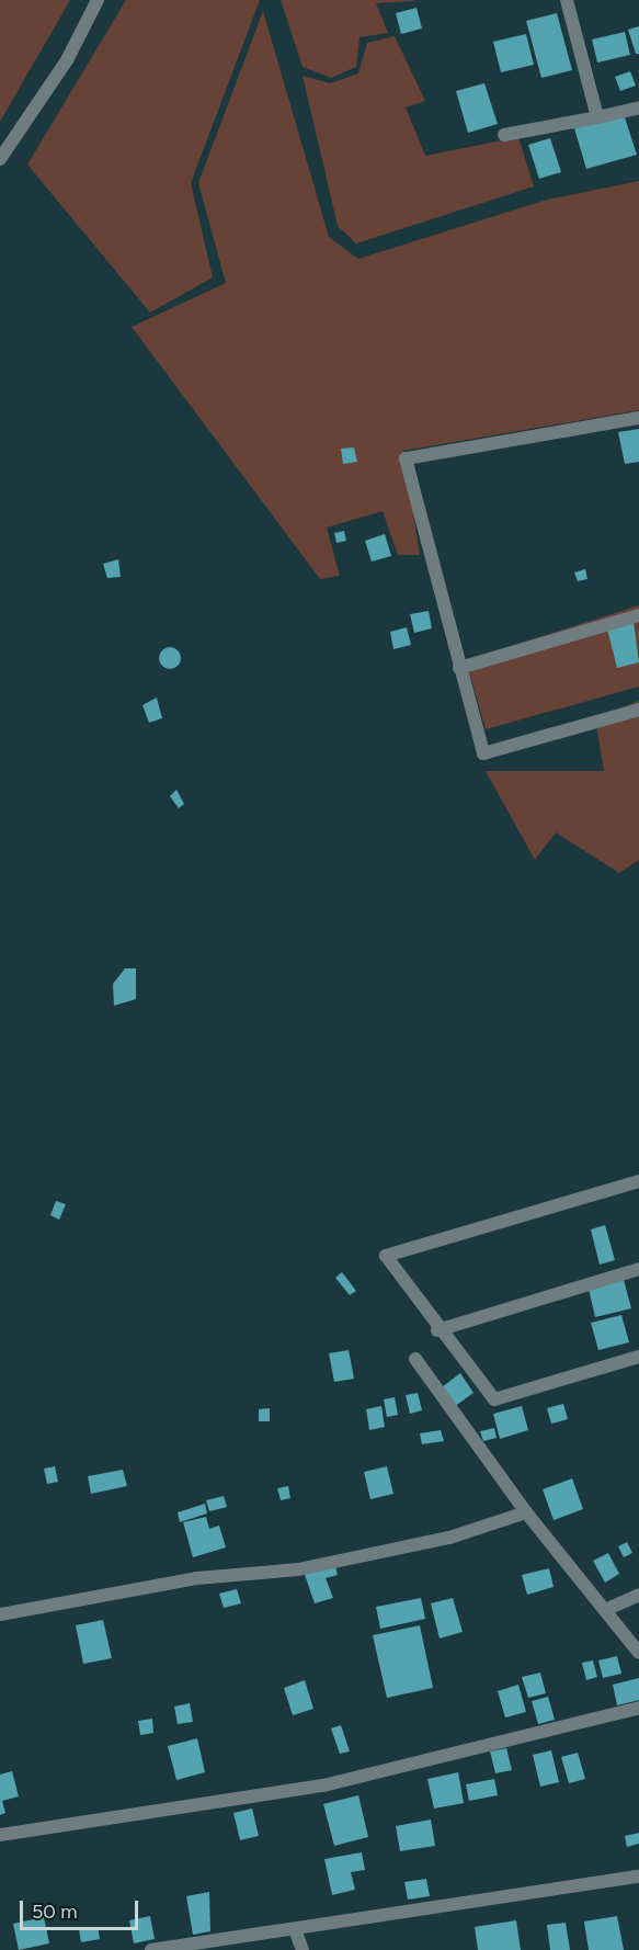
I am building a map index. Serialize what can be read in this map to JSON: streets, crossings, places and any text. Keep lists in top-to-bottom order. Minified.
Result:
{"scale_bar":"50 m"}
